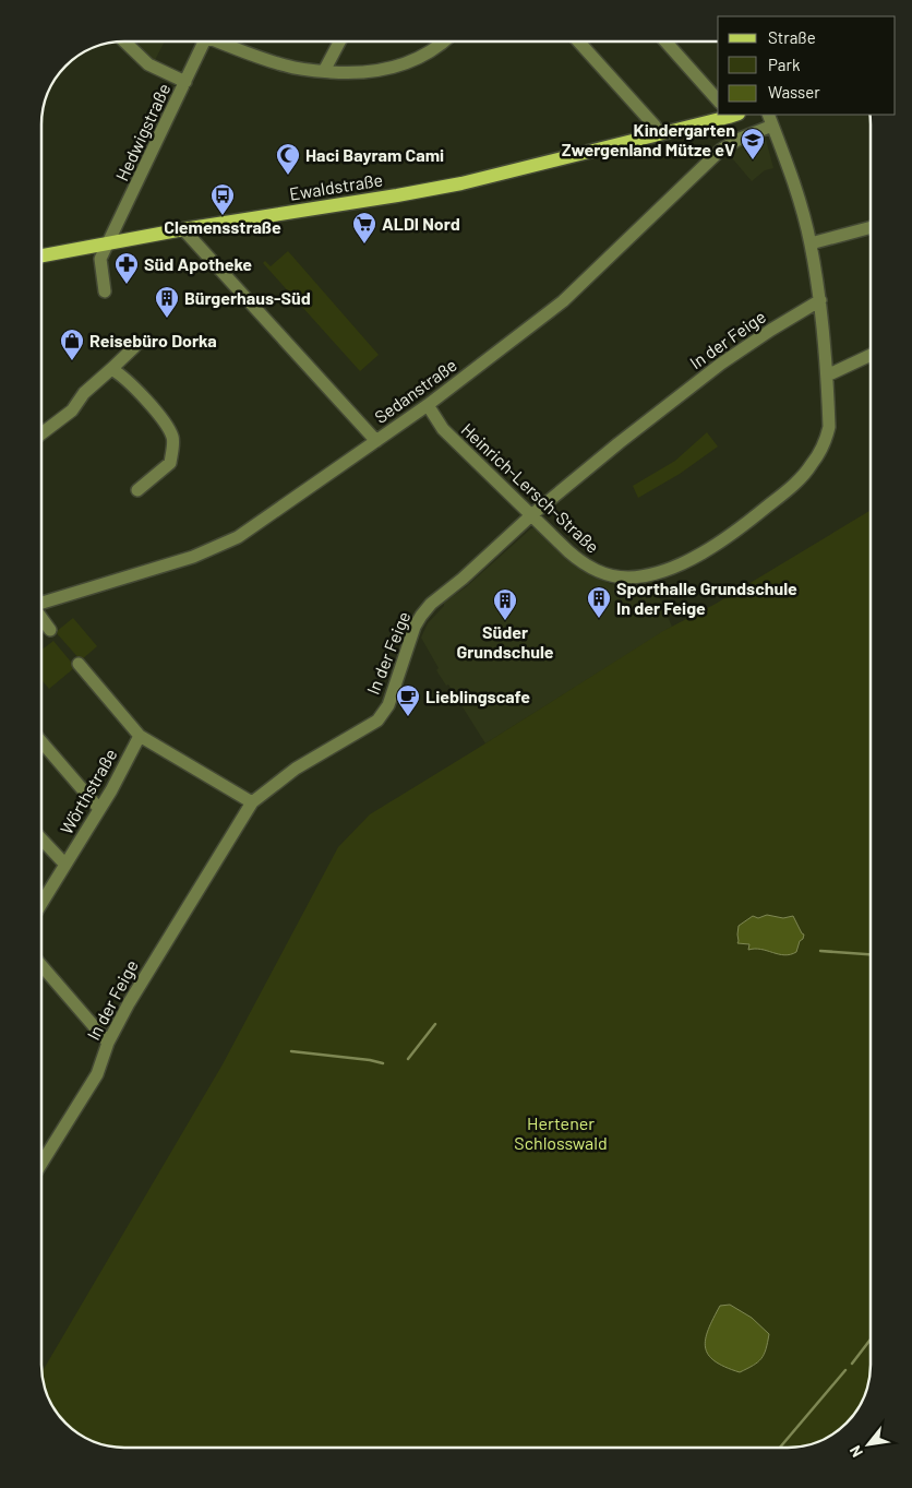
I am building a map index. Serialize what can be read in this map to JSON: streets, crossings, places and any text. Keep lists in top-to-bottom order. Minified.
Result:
{"streets":{"main road":["Ewaldstraße"],"street":["Hedwigstraße","In der Feige","Sedanstraße","Heinrich-Lersch-Straße","Wörthstraße"]},"crossings":[["Hedwigstraße","Ewaldstraße"],["In der Feige","Heinrich-Lersch-Straße"],["Sedanstraße","Heinrich-Lersch-Straße"]],"parks":["Hertener Schlosswald"],"places":{"school or university":["Kindergarten Zwergenland Mütze eV"],"mosque":["Haci Bayram Cami"],"bus stop":["Clemensstraße"],"supermarket":["ALDI Nord"],"pharmacy":["Süd Apotheke"],"building":["Bürgerhaus-Süd","Sporthalle Grundschule In der Feige","Süder Grundschule"],"shop":["Reisebüro Dorka"],"cafe":["Lieblingscafe"]},"legend":["Straße","Park","Wasser"],"north":"bottom left"}
